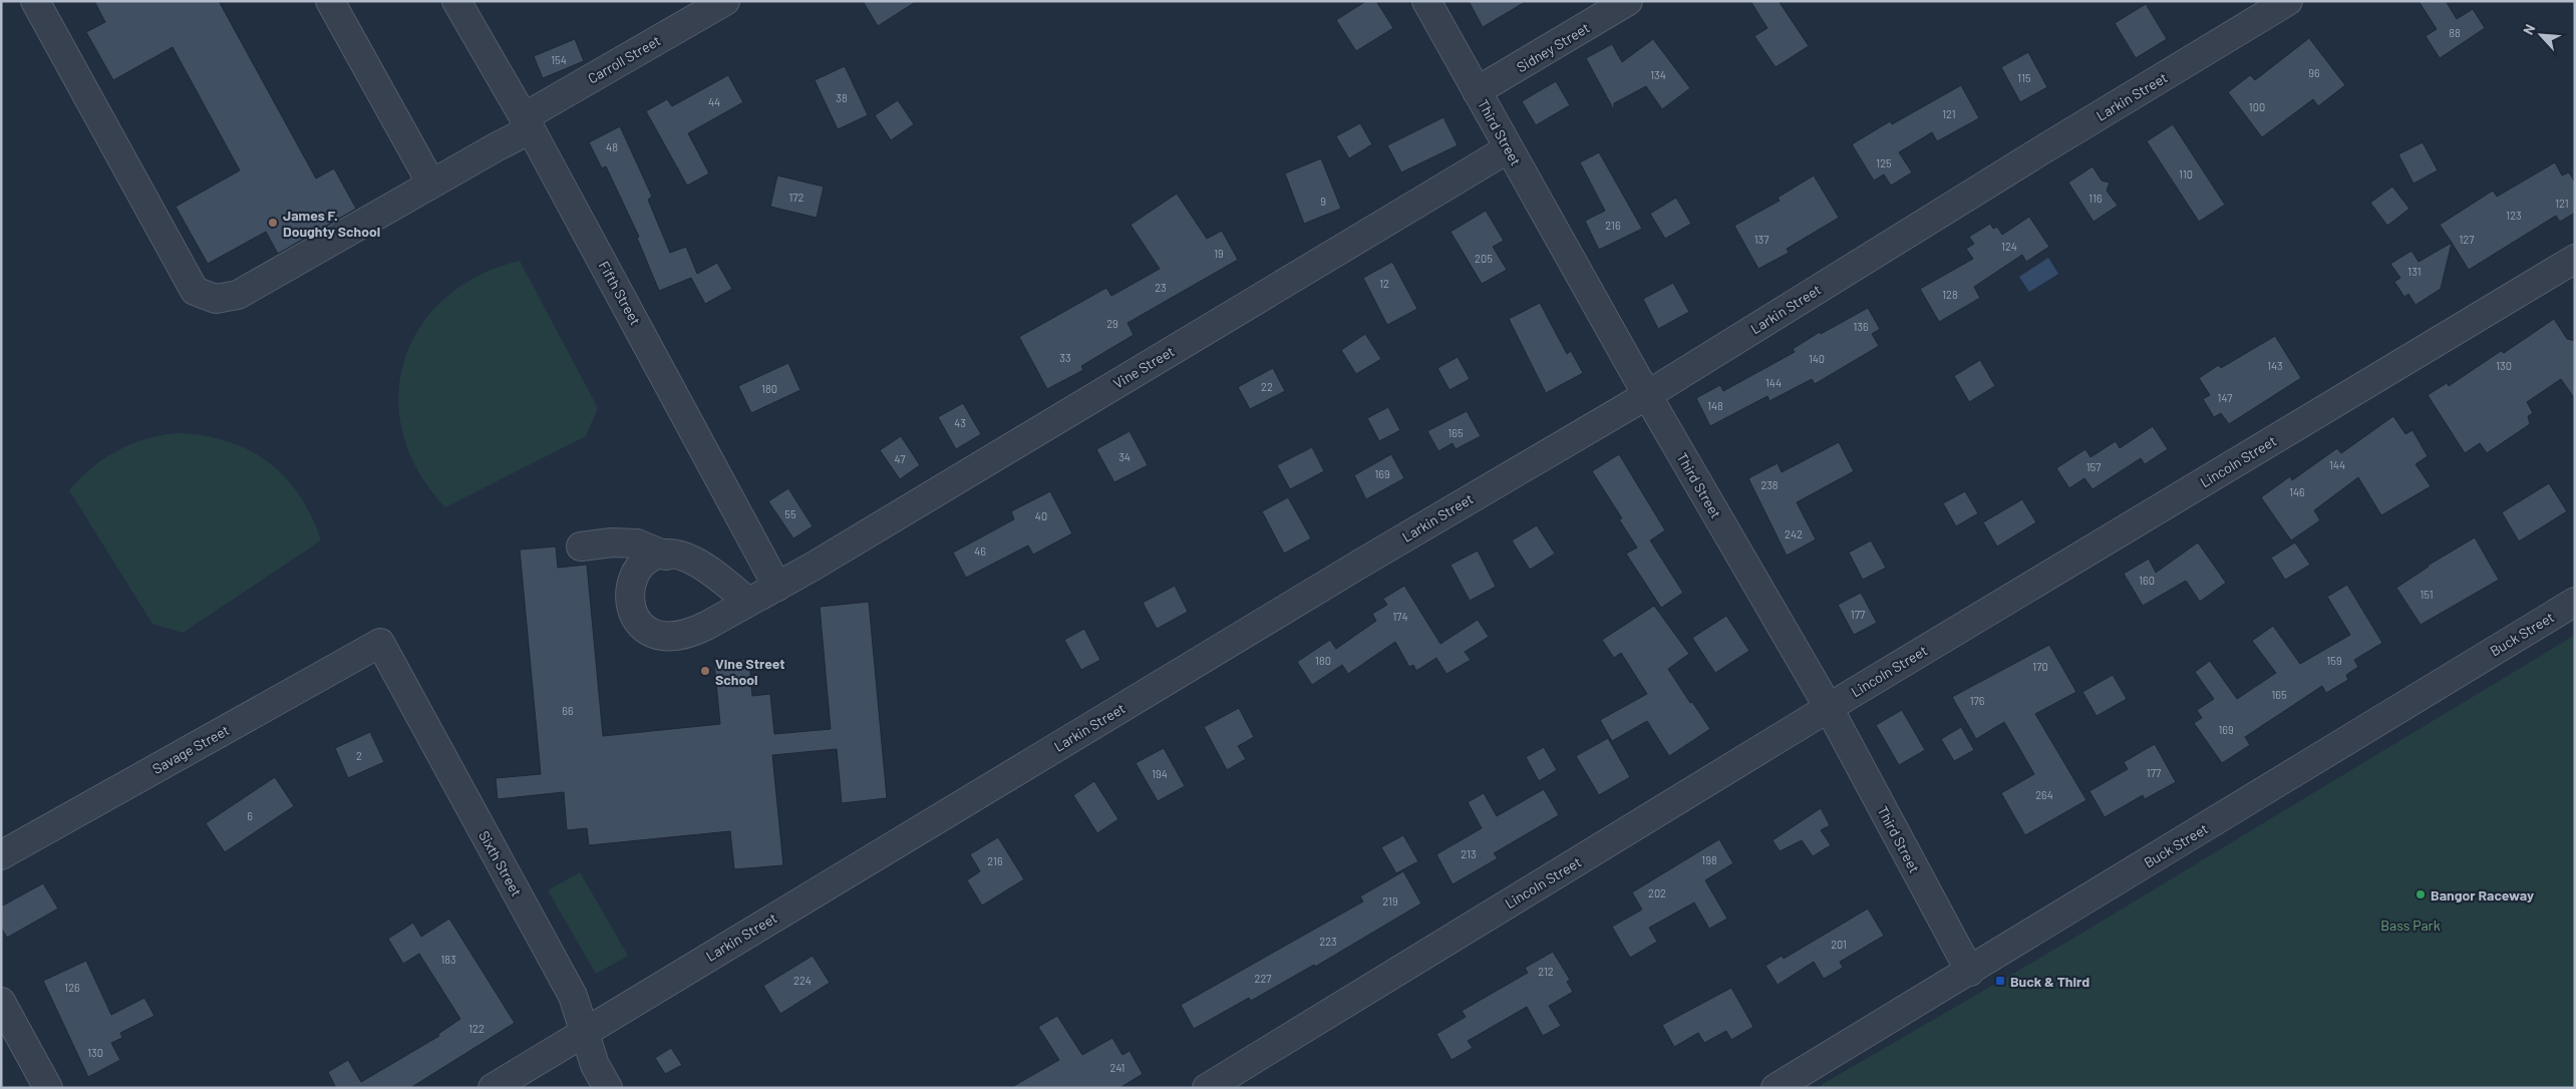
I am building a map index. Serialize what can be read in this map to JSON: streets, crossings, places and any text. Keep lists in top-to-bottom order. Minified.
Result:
{"streets":{"street":["Sidney Street","Carroll Street","Larkin Street","Third Street","Fifth Street","Vine Street","Lincoln Street","Buck Street","Savage Street","Sixth Street"]},"crossings":[["Sidney Street","Third Street"],["Carroll Street","Fifth Street"],["Larkin Street","Third Street"],["Larkin Street","Sixth Street"],["Third Street","Vine Street"],["Third Street","Lincoln Street"],["Third Street","Buck Street"],["Fifth Street","Vine Street"],["Savage Street","Sixth Street"]],"parks":["Bass Park"],"places":{"other":["James F. Doughty School","Vine Street School","Bangor Raceway"],"transit":["Buck & Third"]},"house_numbers":["88","154","96","134","115","38","44","100","121","48","125","110","172","116","9","121","123","216","137","127","124","19","205","131","12","23","128","29","136","33","140","143","130","144","22","180","147","148","43","165","34","47","144","157","169","238","146","55","40","242","46","160","151","177","174","180","159","170","165","176","66","169","2","177","194","264","6","213","198","216","202","219","223","201","183","212","227","224","126","122","130","241"],"north":"top left"}
